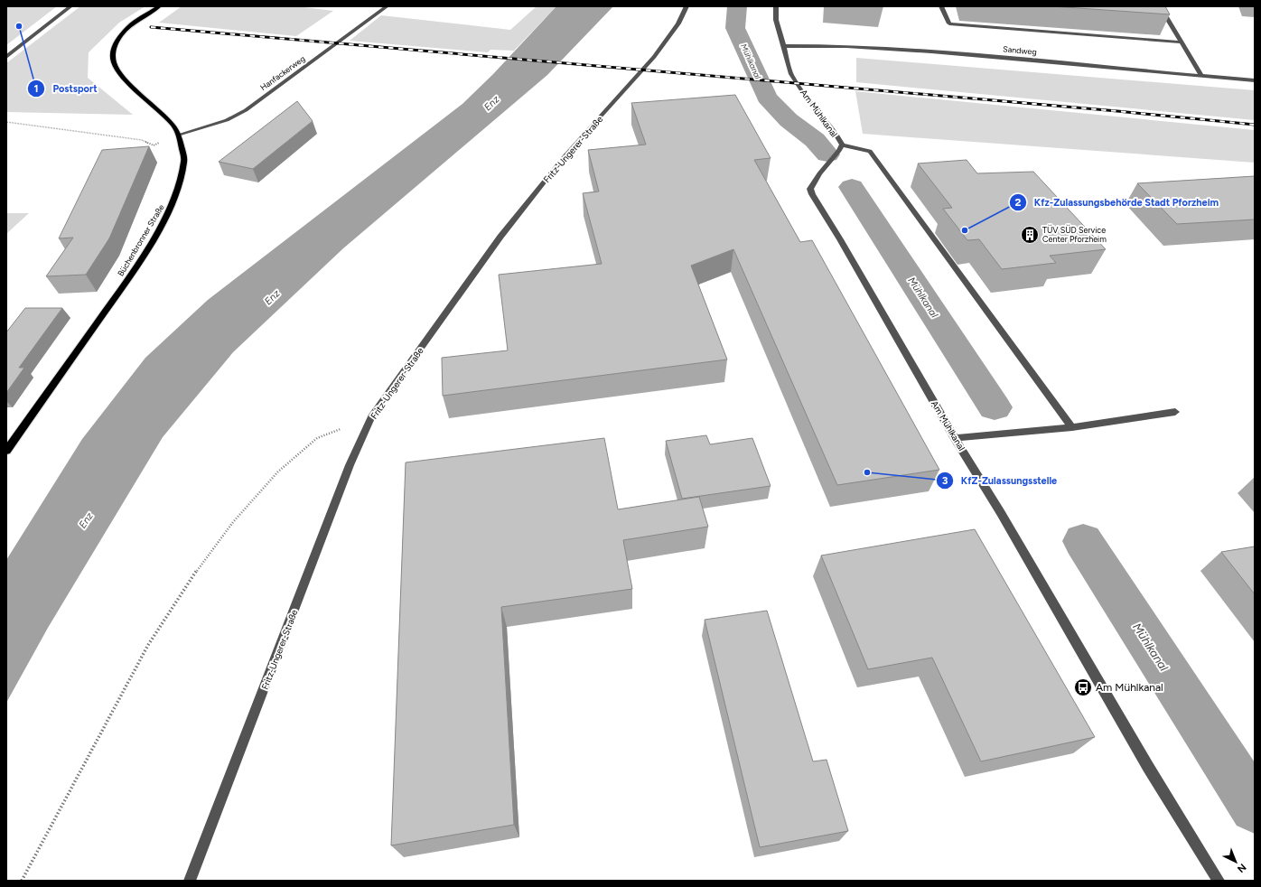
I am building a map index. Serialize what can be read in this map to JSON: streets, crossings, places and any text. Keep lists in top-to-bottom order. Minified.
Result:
{"streets":{"main road":["Büchenbronner Straße"],"street":["Sandweg","Hanfackerweg","Am Mühlkanal","Fritz-Ungerer-Straße"]},"crossings":[["Sandweg","Am Mühlkanal"],["Hanfackerweg","Büchenbronner Straße"]],"water":["Mühlkanal","Enz"],"places":{"other":["Postsport","Kfz-Zulassungsbehörde Stadt Pforzheim","KfZ-Zulassungsstelle"],"building":["TÜV SÜD Service Center Pforzheim"],"bus stop":["Am Mühlkanal"]},"north":"bottom right"}
